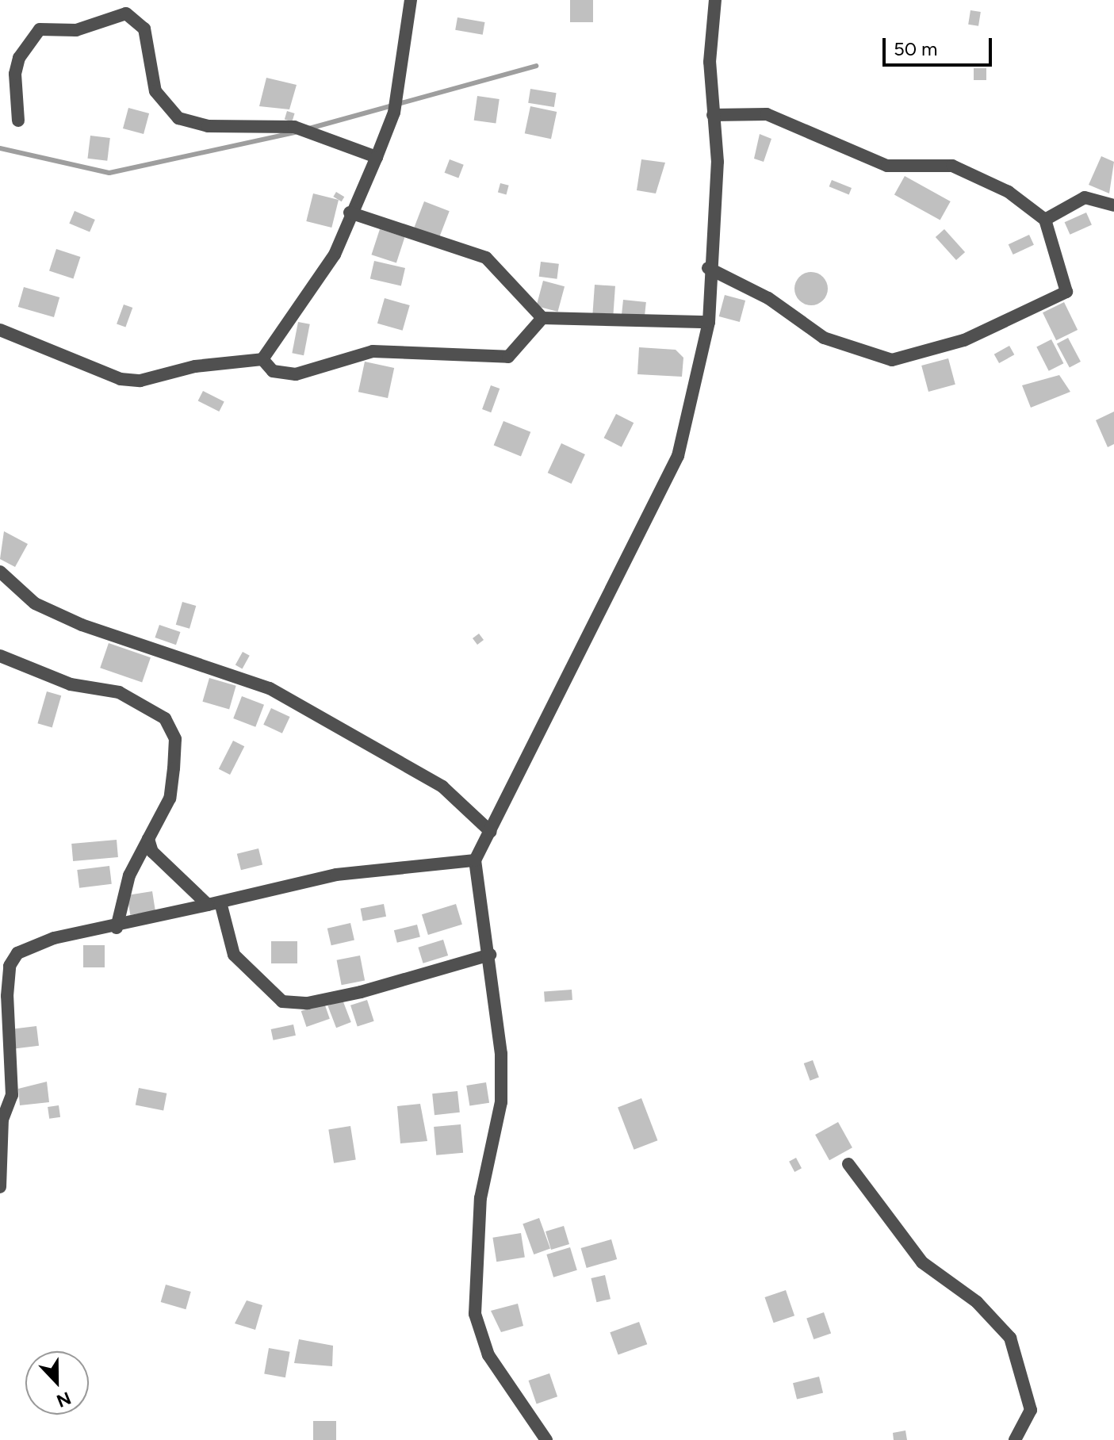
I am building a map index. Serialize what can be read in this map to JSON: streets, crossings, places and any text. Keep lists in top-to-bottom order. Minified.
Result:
{"scale_bar":"50 m","north":"bottom"}
